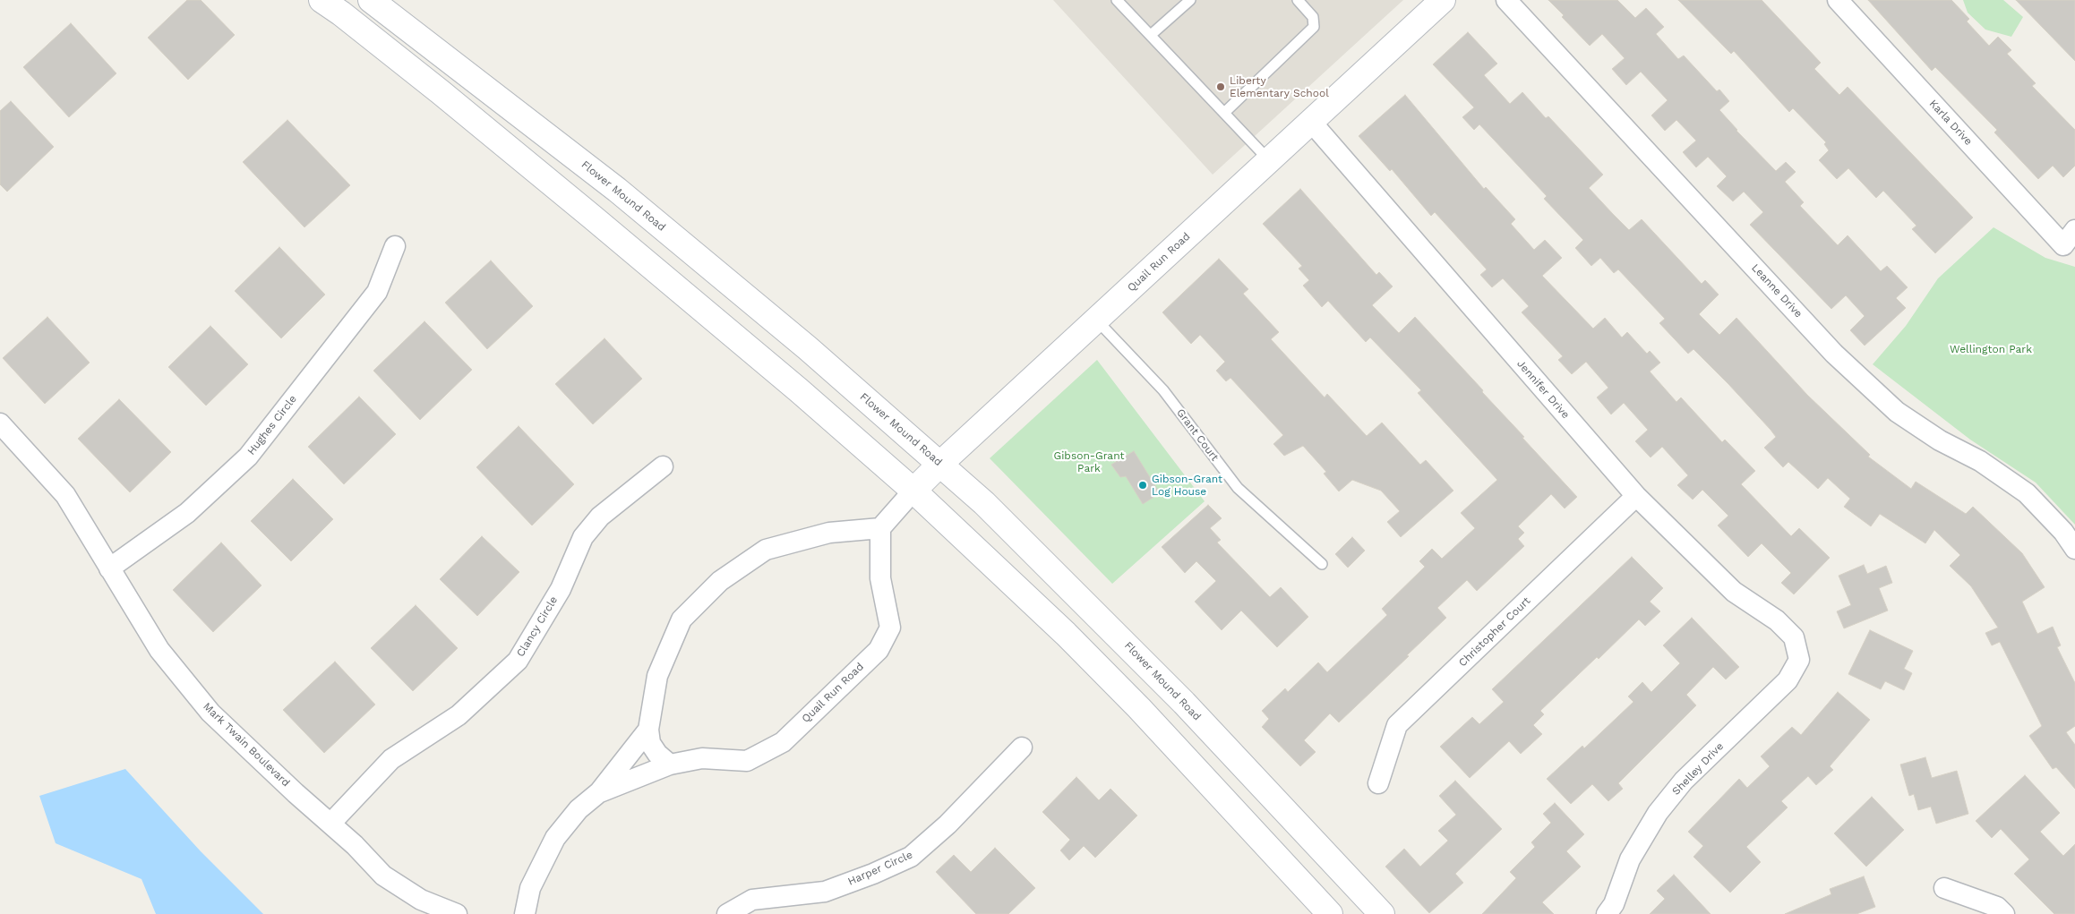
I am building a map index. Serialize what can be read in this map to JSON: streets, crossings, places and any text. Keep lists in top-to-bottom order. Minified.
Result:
{"streets":{"main road":["Flower Mound Road","Quail Run Road"],"street":["Karla Drive","Leanne Drive","Jennifer Drive","Hughes Circle","Clancy Circle","Christopher Court","Mark Twain Boulevard","Shelley Drive","Harper Circle"],"lane":["Grant Court"]},"crossings":[["Flower Mound Road","Quail Run Road"],["Quail Run Road","Jennifer Drive"],["Quail Run Road","Grant Court"],["Jennifer Drive","Christopher Court"],["Jennifer Drive","Shelley Drive"],["Hughes Circle","Mark Twain Boulevard"],["Clancy Circle","Mark Twain Boulevard"]],"parks":["Wellington Park","Gibson-Grant Park"],"places":["Liberty Elementary School","Gibson-Grant Log House"]}
